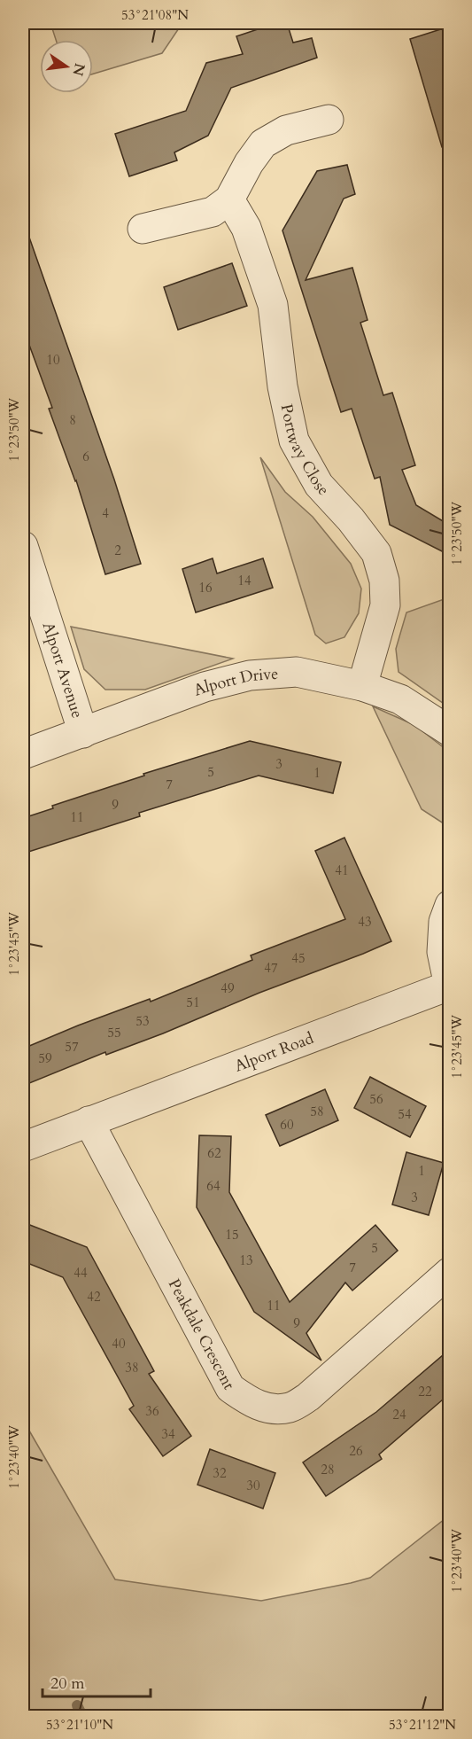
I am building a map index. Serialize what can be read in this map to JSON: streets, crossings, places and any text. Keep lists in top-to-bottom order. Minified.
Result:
{"streets":{"street":["Portway Close","Alport Avenue","Alport Drive","Alport Road","Peakdale Crescent"]},"crossings":[["Portway Close","Alport Drive"],["Alport Avenue","Alport Drive"],["Alport Road","Peakdale Crescent"]],"house_numbers":["10","8","6","4","2","14","16","3","5","1","7","9","11","41","43","45","47","49","51","53","55","57","59","56","58","54","60","62","1","64","3","15","5","13","7","44","42","11","9","40","38","22","36","24","34","26","28","32","30"],"scale_bar":"20 m","north":"right","coordinates":["53°21'08\"N","1°23'50\"W","1°23'45\"W","1°23'40\"W","53°21'10\"N","53°21'12\"N"]}
